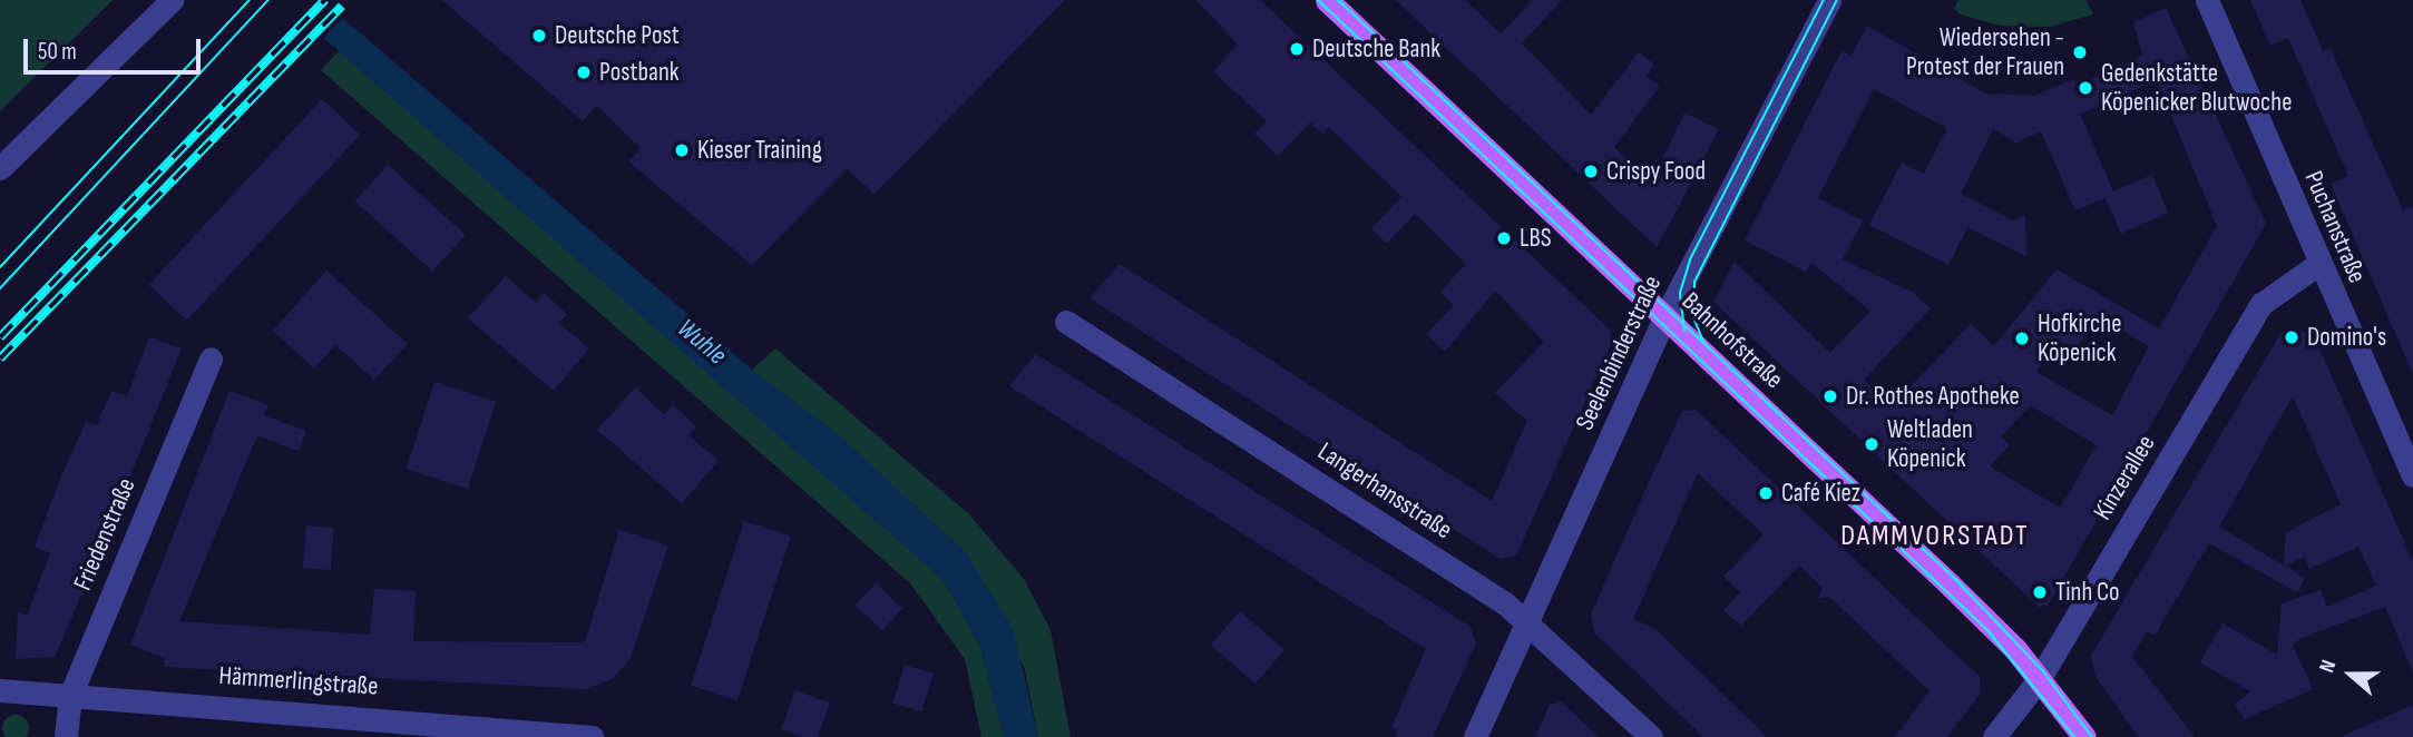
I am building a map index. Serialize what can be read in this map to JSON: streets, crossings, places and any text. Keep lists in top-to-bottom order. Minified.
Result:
{"streets":{"main road":["Bahnhofstraße"],"street":["Puchanstraße","Seelenbinderstraße","Kinzerallee","Langerhansstraße","Friedenstraße","Hämmerlingstraße"]},"crossings":[["Puchanstraße","Kinzerallee"],["Bahnhofstraße","Seelenbinderstraße"],["Bahnhofstraße","Kinzerallee"],["Seelenbinderstraße","Langerhansstraße"],["Friedenstraße","Hämmerlingstraße"]],"districts":["DAMMVORSTADT"],"water":["Wuhle"],"places":["Deutsche Post","Deutsche Bank","Wiedersehen - Protest der Frauen","Postbank","Gedenkstätte Köpenicker Blutwoche","Kieser Training","Crispy Food","LBS","Domino's","Hofkirche Köpenick","Dr. Rothes Apotheke","Weltladen Köpenick","Café Kiez","Tinh Co"],"scale_bar":"50 m","north":"left"}
